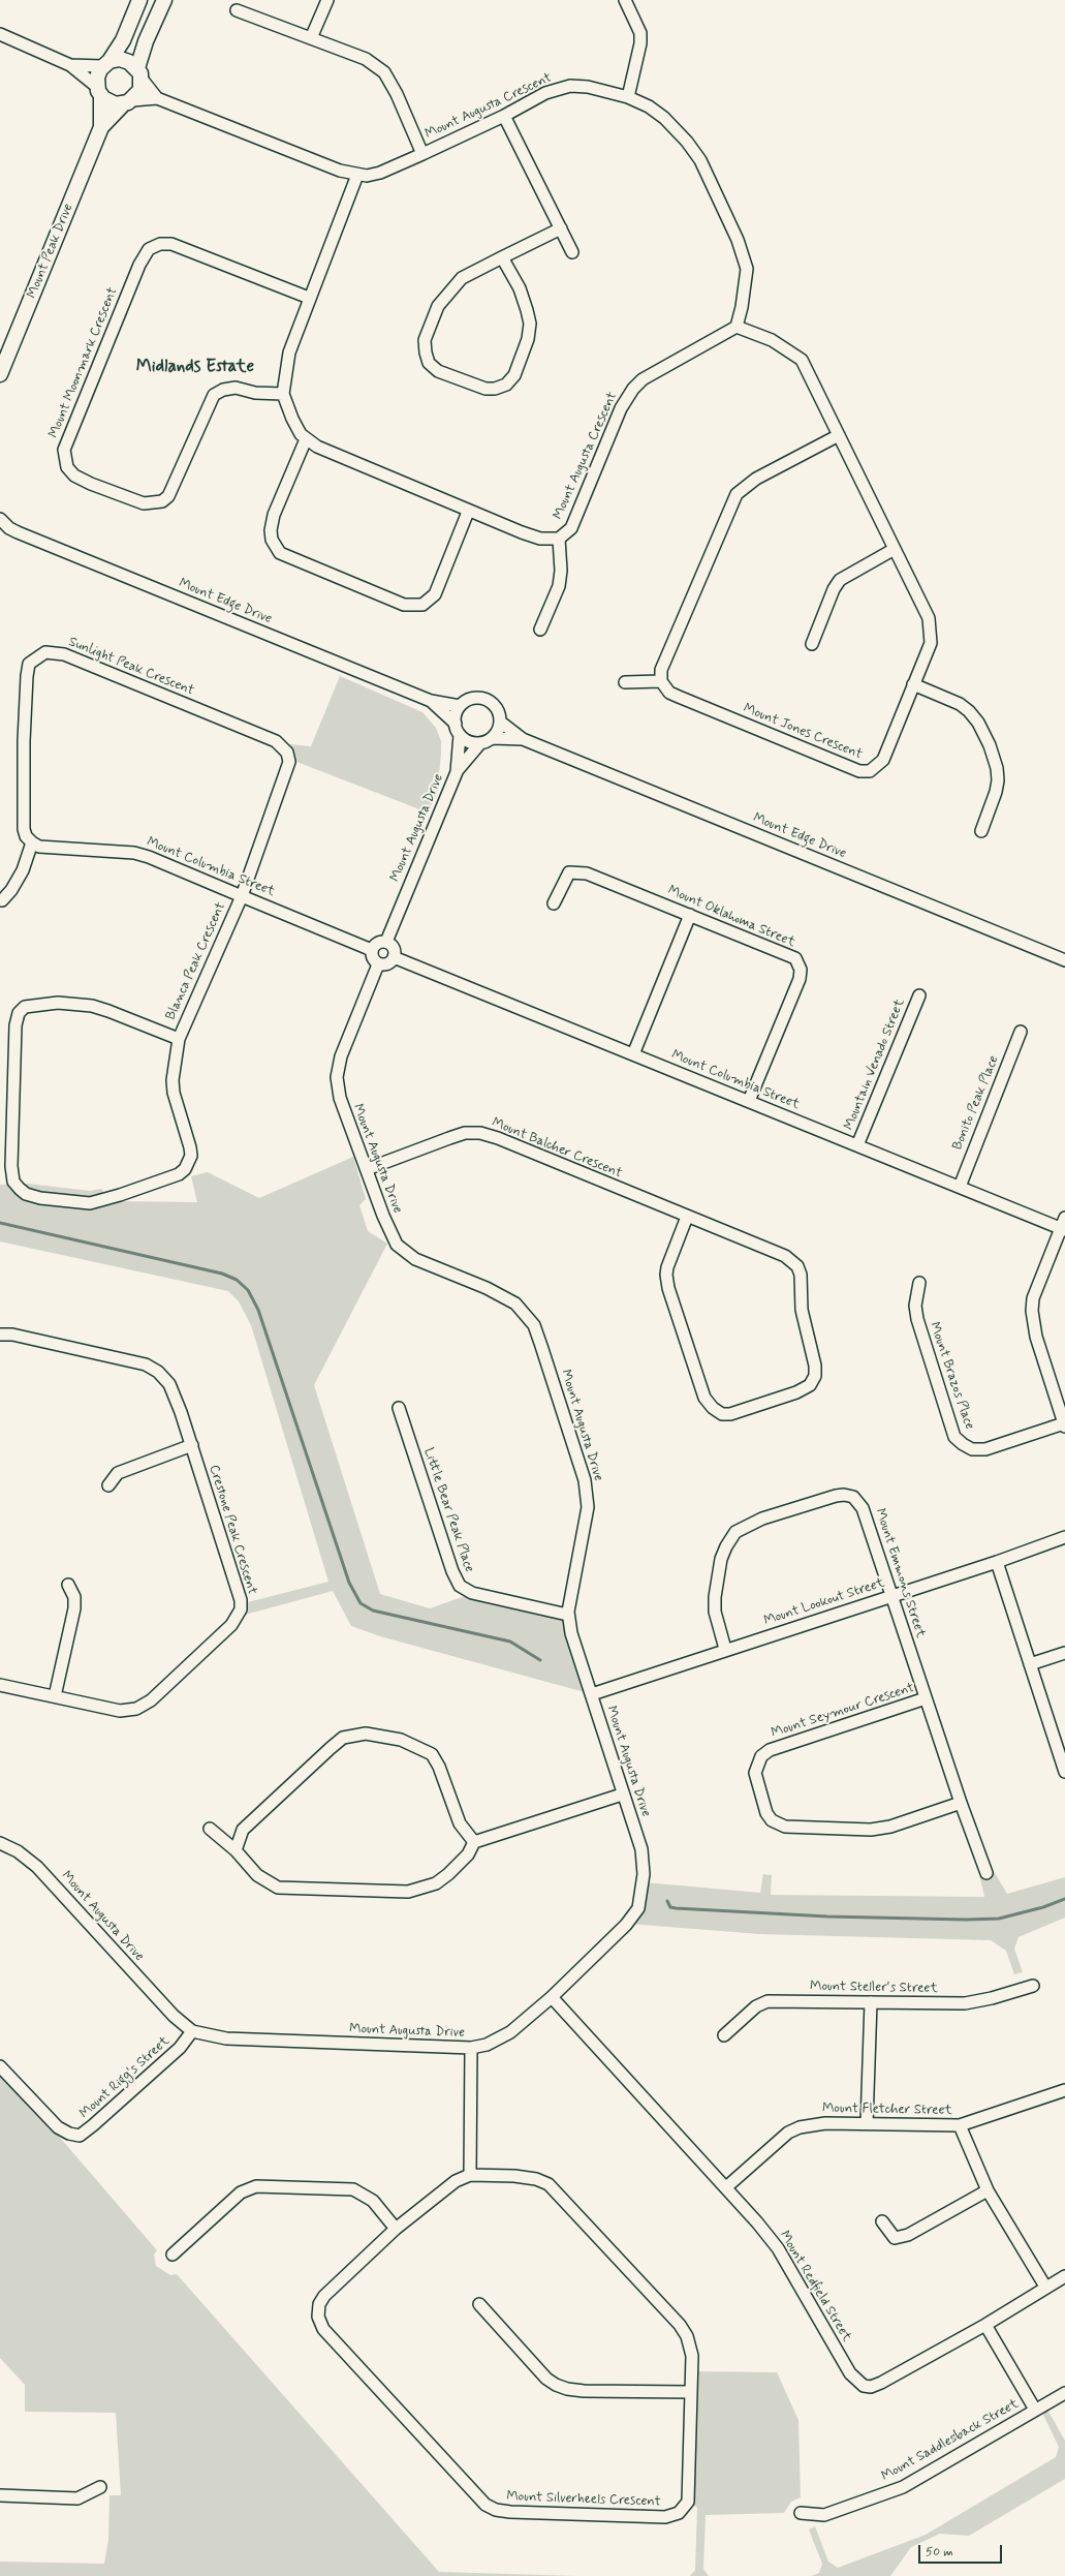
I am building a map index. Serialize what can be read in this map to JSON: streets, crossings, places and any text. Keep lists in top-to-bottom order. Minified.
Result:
{"streets":{"street":["Mount Augusta Crescent","Mount Peak Drive","Mount Moonmark Crescent","Mount Edge Drive","Sunlight Peak Crescent","Mount Jones Crescent","Mount Augusta Drive","Mount Columbia Street","Mount Oklahoma Street","Blanca Peak Crescent","Mountain Venado Street","Bonito Peak Place","Mount Balcher Crescent","Mount Brazos Place","Little Bear Peak Place","Crestone Peak Crescent","Mount Emmons Street","Mount Lookout Street","Mount Seymour Crescent","Mount Steller's Street","Mount Rigg's Street","Mount Fletcher Street","Mount Redfield Street","Mount Saddlesback Street","Mount Silverheels Crescent"]},"crossings":[["Mount Augusta Crescent","Mount Peak Drive"],["Mount Augusta Crescent","Mount Moonmark Crescent"],["Mount Augusta Crescent","Mount Jones Crescent"],["Mount Edge Drive","Mount Augusta Drive"],["Sunlight Peak Crescent","Mount Columbia Street"],["Sunlight Peak Crescent","Blanca Peak Crescent"],["Mount Augusta Drive","Mount Columbia Street"],["Mount Augusta Drive","Mount Balcher Crescent"],["Mount Augusta Drive","Little Bear Peak Place"],["Mount Augusta Drive","Mount Lookout Street"],["Mount Augusta Drive","Mount Rigg's Street"],["Mount Augusta Drive","Mount Redfield Street"],["Mount Columbia Street","Mount Oklahoma Street"],["Mount Columbia Street","Blanca Peak Crescent"],["Mount Columbia Street","Mountain Venado Street"],["Mount Columbia Street","Bonito Peak Place"],["Mount Emmons Street","Mount Lookout Street"],["Mount Emmons Street","Mount Seymour Crescent"],["Mount Fletcher Street","Mount Redfield Street"]],"districts":["Midlands Estate"],"scale_bar":"50 m"}
